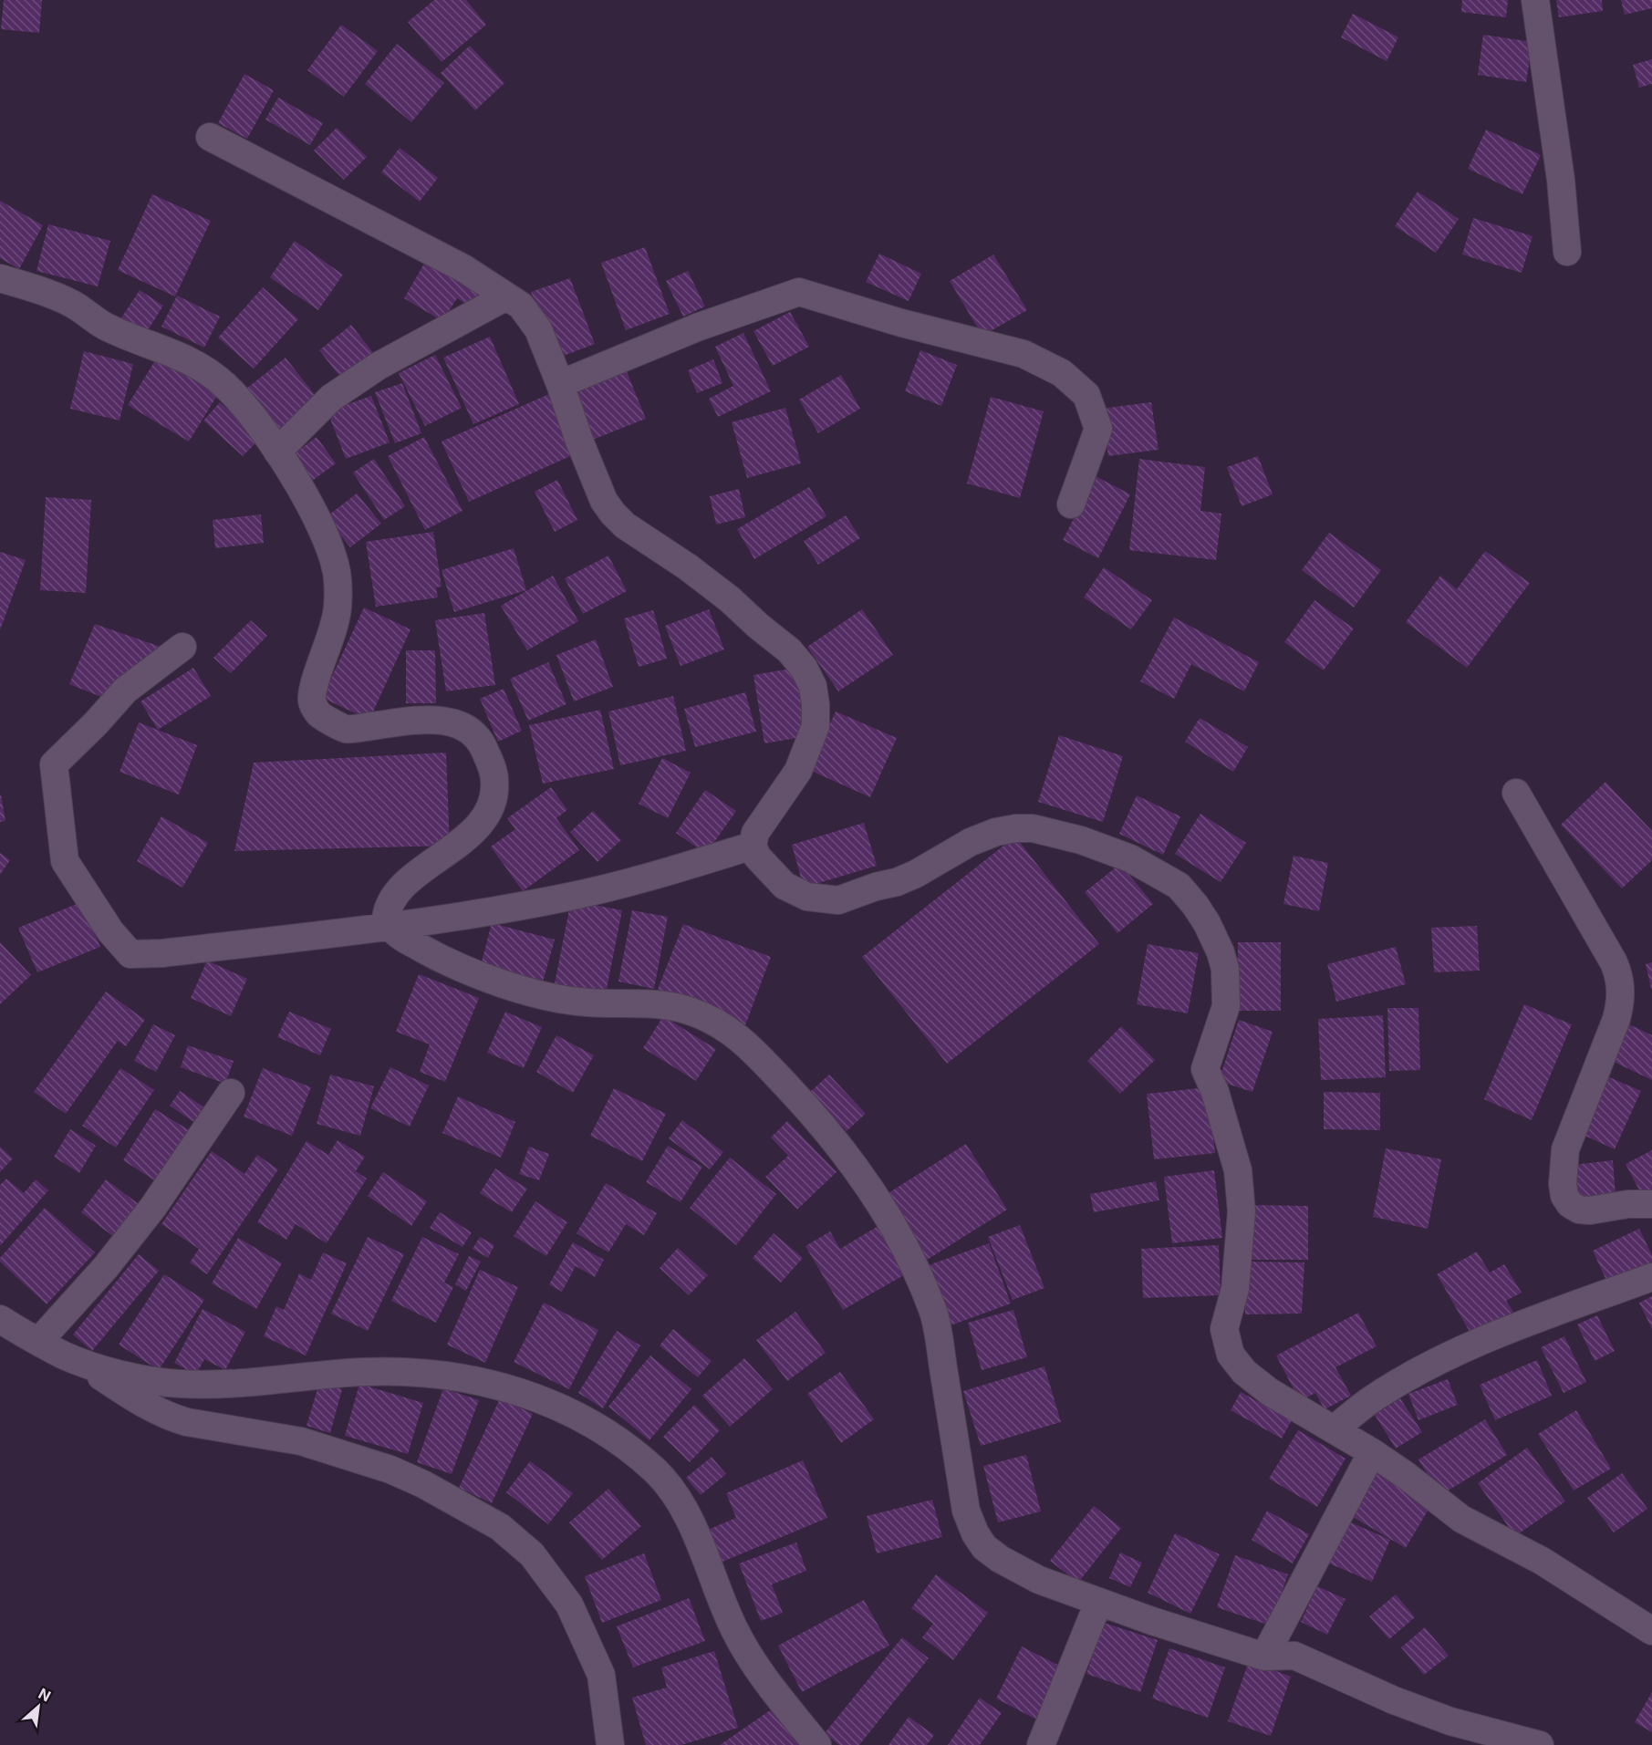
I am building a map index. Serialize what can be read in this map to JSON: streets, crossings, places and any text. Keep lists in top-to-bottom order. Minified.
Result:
{"north":"top right"}
